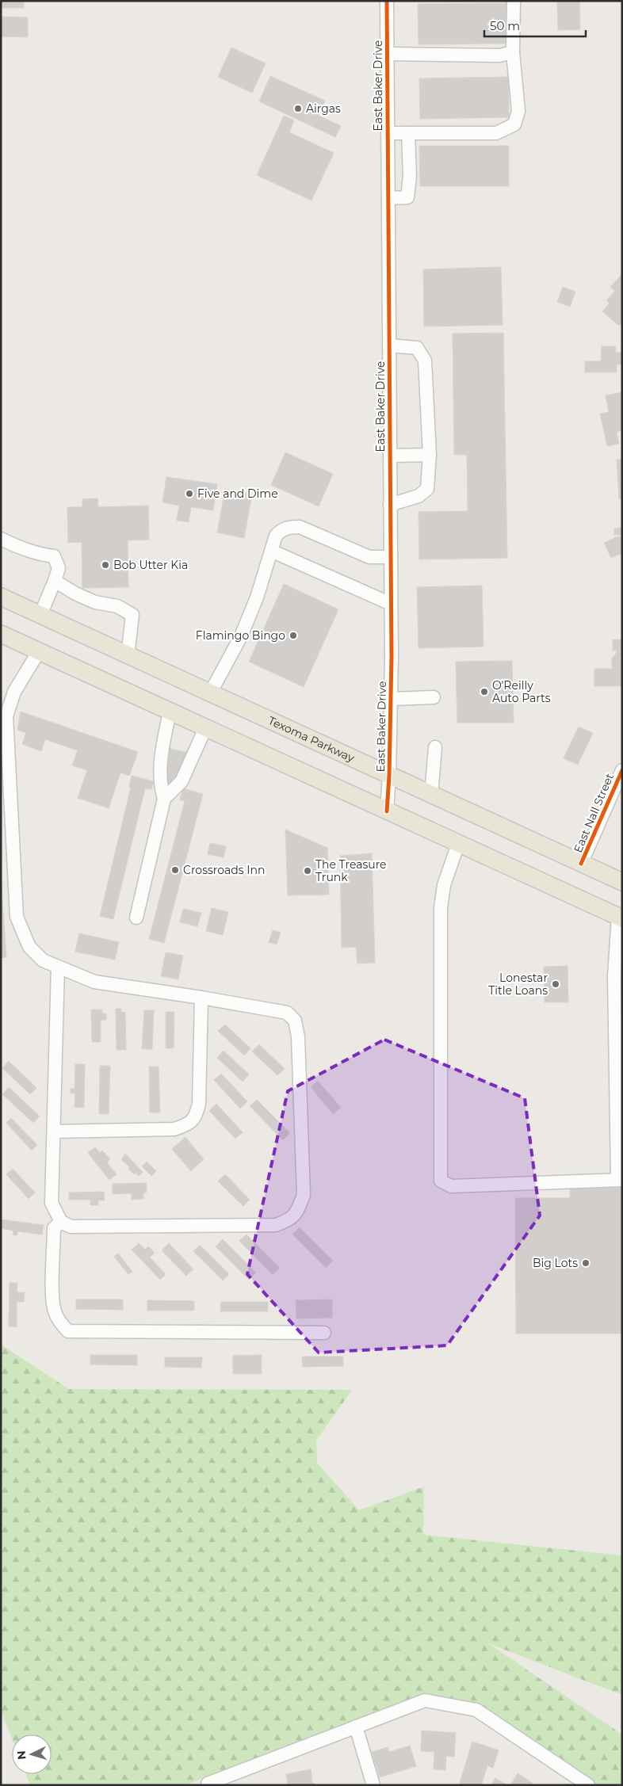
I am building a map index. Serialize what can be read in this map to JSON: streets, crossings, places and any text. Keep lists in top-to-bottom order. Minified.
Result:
{"streets":{"main road":["Texoma Parkway"],"street":["East Baker Drive","East Nall Street"]},"crossings":[["East Baker Drive","Texoma Parkway"],["Texoma Parkway","East Nall Street"]],"places":["Airgas","Five and Dime","Bob Utter Kia","Flamingo Bingo","O'Reilly Auto Parts","Crossroads Inn","The Treasure Trunk","Lonestar Title Loans","Big Lots"],"scale_bar":"50 m","north":"left"}
